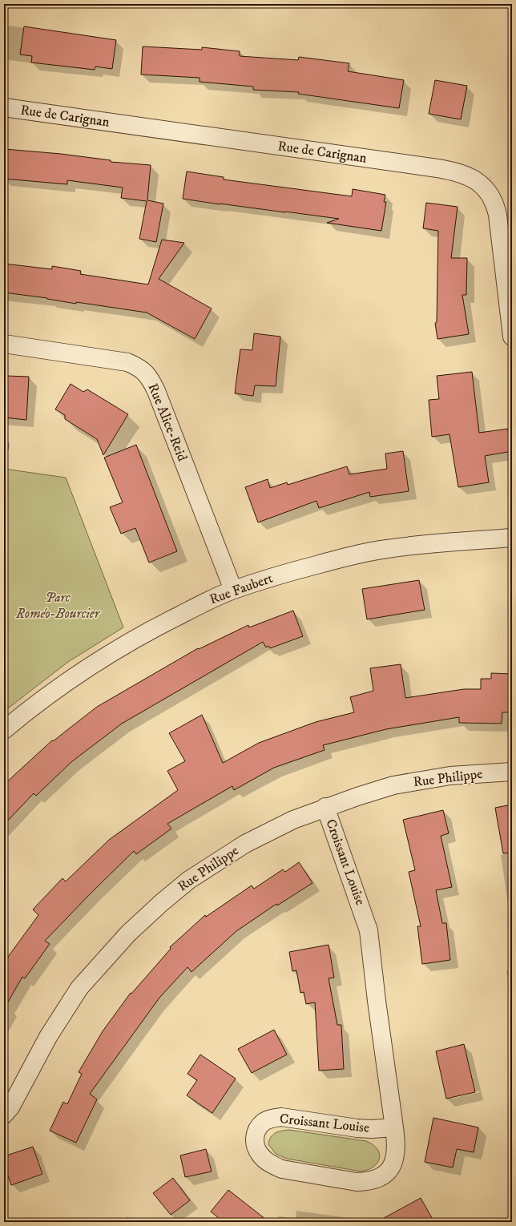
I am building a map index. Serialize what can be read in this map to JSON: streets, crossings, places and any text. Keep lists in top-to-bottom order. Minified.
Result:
{"streets":{"street":["Rue de Carignan","Rue Alice-Reid","Rue Faubert","Rue Philippe","Croissant Louise"]},"crossings":[["Rue Alice-Reid","Rue Faubert"],["Rue Philippe","Croissant Louise"]],"parks":["Parc Roméo-Bourcier"]}
